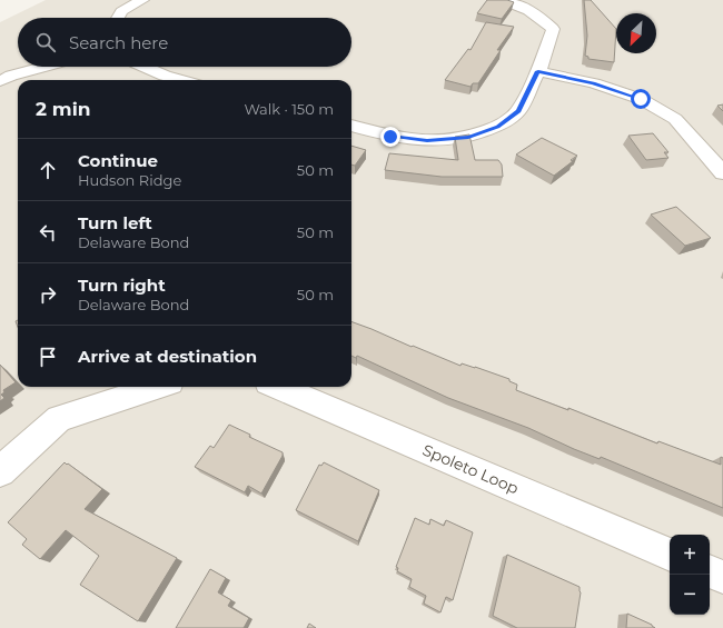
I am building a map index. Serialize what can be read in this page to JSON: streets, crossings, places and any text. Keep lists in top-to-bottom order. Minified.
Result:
{"streets":{"street":["Spoleto Loop"]},"north":"bottom left","page":{"search":"Search here","heading":["2 min","Walk · 150 m"],"list":[["Continue","Hudson Ridge","50 m"],["Turn left","Delaware Bond","50 m"],["Turn right","Delaware Bond","50 m"],"Arrive at destination"],"map_buttons":["+","−"]}}
